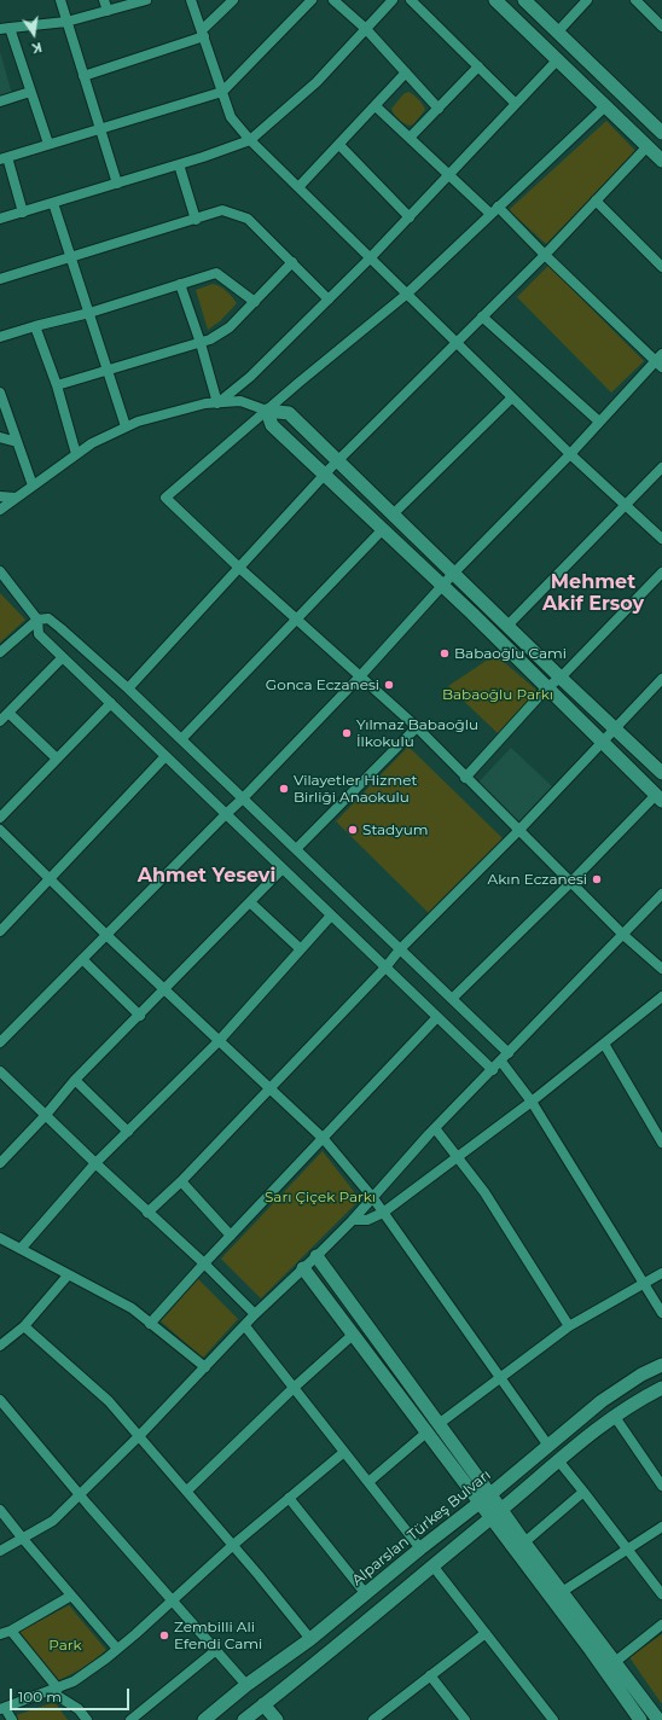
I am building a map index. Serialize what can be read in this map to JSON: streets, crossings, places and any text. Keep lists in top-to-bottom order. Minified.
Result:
{"streets":{"main road":["Alparslan Türkeş Bulvarı"]},"districts":["Mehmet Akif Ersoy","Ahmet Yesevi"],"parks":["Babaoğlu Parkı","Sarı Çiçek Parkı","Park"],"places":["Babaoğlu Cami","Gonca Eczanesi","Yılmaz Babaoğlu İlkokulu","Vilayetler Hizmet Birliği Anaokulu","Stadyum","Akın Eczanesi","Zembilli Ali Efendi Cami"],"scale_bar":"100 m","north":"bottom"}
